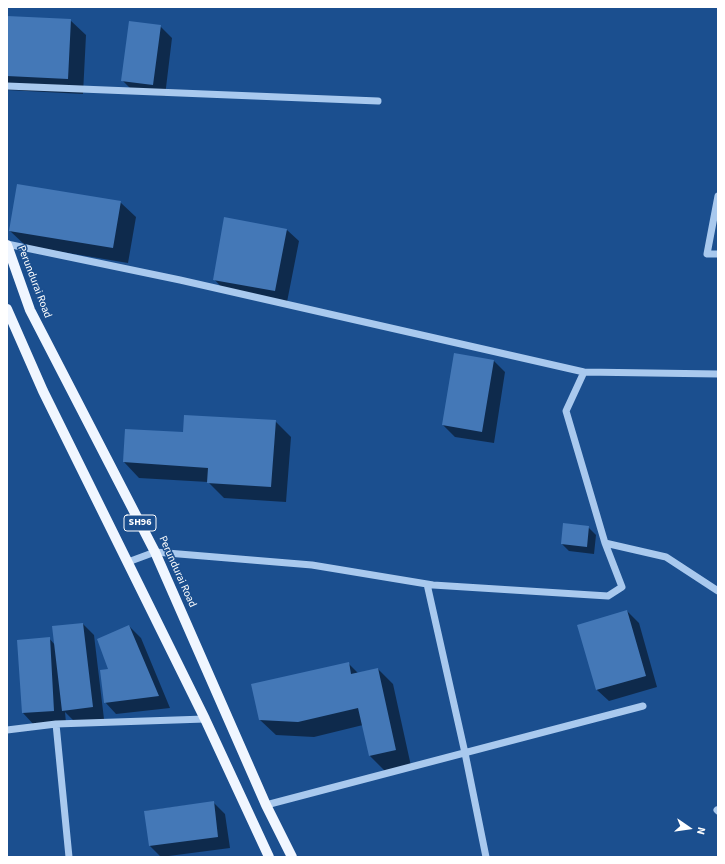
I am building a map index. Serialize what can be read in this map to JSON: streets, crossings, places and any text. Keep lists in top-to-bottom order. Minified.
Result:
{"streets":{"main road":["Perundurai Road","SH96"]},"north":"right"}
